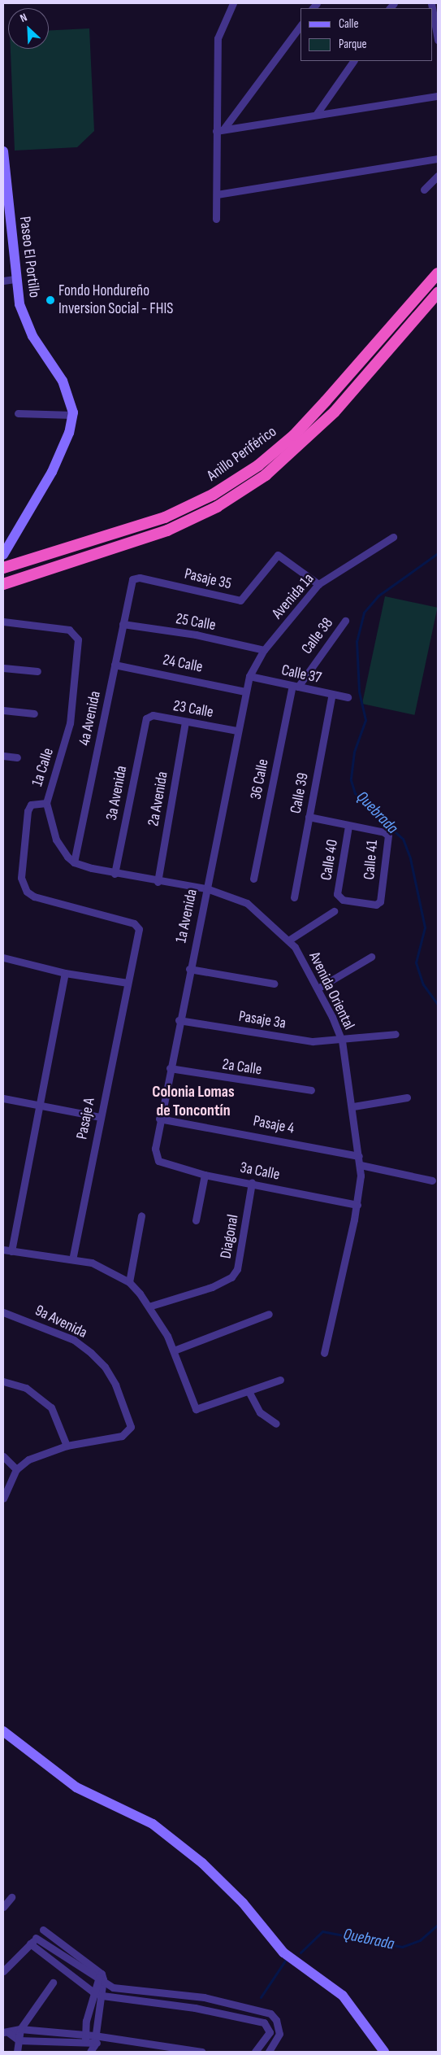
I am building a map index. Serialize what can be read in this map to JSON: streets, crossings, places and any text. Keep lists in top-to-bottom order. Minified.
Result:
{"streets":{"highway":["Anillo Periférico"],"main road":["Paseo El Portillo"],"street":["Pasaje 35","Avenida 1a","25 Calle","Calle 38","24 Calle","Calle 37","23 Calle","4a Avenida","1a Calle","36 Calle","3a Avenida","Calle 39","2a Avenida","Calle 40","Calle 41","1a Avenida","Avenida Oriental","Pasaje 3a","2a Calle","Pasaje A","Pasaje 4","3a Calle","Diagonal","9a Avenida"]},"crossings":[["Pasaje 35","Avenida 1a"],["Pasaje 35","4a Avenida"],["Avenida 1a","25 Calle"],["Avenida 1a","Calle 37"],["Avenida 1a","1a Avenida"],["25 Calle","4a Avenida"],["Calle 38","Calle 37"],["Calle 38","36 Calle"],["24 Calle","4a Avenida"],["24 Calle","1a Avenida"],["Calle 37","36 Calle"],["Calle 37","Calle 39"],["Calle 37","1a Avenida"],["23 Calle","3a Avenida"],["23 Calle","2a Avenida"],["23 Calle","1a Avenida"],["4a Avenida","Avenida Oriental"],["1a Calle","Pasaje A"],["3a Avenida","Avenida Oriental"],["Calle 39","Calle 41"],["2a Avenida","Avenida Oriental"],["Calle 40","Calle 41"],["1a Avenida","Avenida Oriental"],["1a Avenida","Pasaje 3a"],["1a Avenida","2a Calle"],["1a Avenida","Pasaje 4"],["1a Avenida","3a Calle"],["Avenida Oriental","Pasaje 3a"],["Avenida Oriental","Pasaje 4"],["Avenida Oriental","3a Calle"],["3a Calle","Diagonal"]],"districts":["Colonia Lomas de Toncontín"],"water":["Quebrada"],"places":["Fondo Hondureño Inversion Social - FHIS"],"legend":["Calle","Parque"],"north":"top left"}
